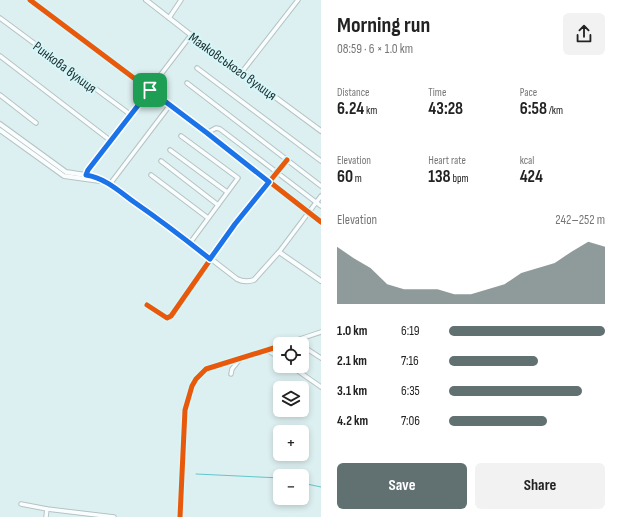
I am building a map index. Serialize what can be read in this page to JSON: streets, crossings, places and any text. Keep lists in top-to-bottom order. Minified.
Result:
{"streets":{"main road":["Маяковського вулиця"],"street":["Ринкова вулиця"]},"page":{"heading":["Morning run","08:59 · 6 × 1.0 km"],"stats":[["Distance","6.24 km"],["Time","43:28"],["Pace","6:58 /km"],["Elevation","60 m"],["Heart rate","138 bpm"],["kcal","424"]],"chart":["Elevation","242–252 m"],"list":[{"name":"1.0 km","note":"6:19"},{"name":"2.1 km","note":"7:16"},{"name":"3.1 km","note":"6:35"},{"name":"4.2 km","note":"7:06"}],"map_buttons":["+","−"],"buttons":["Save","Share"]}}
